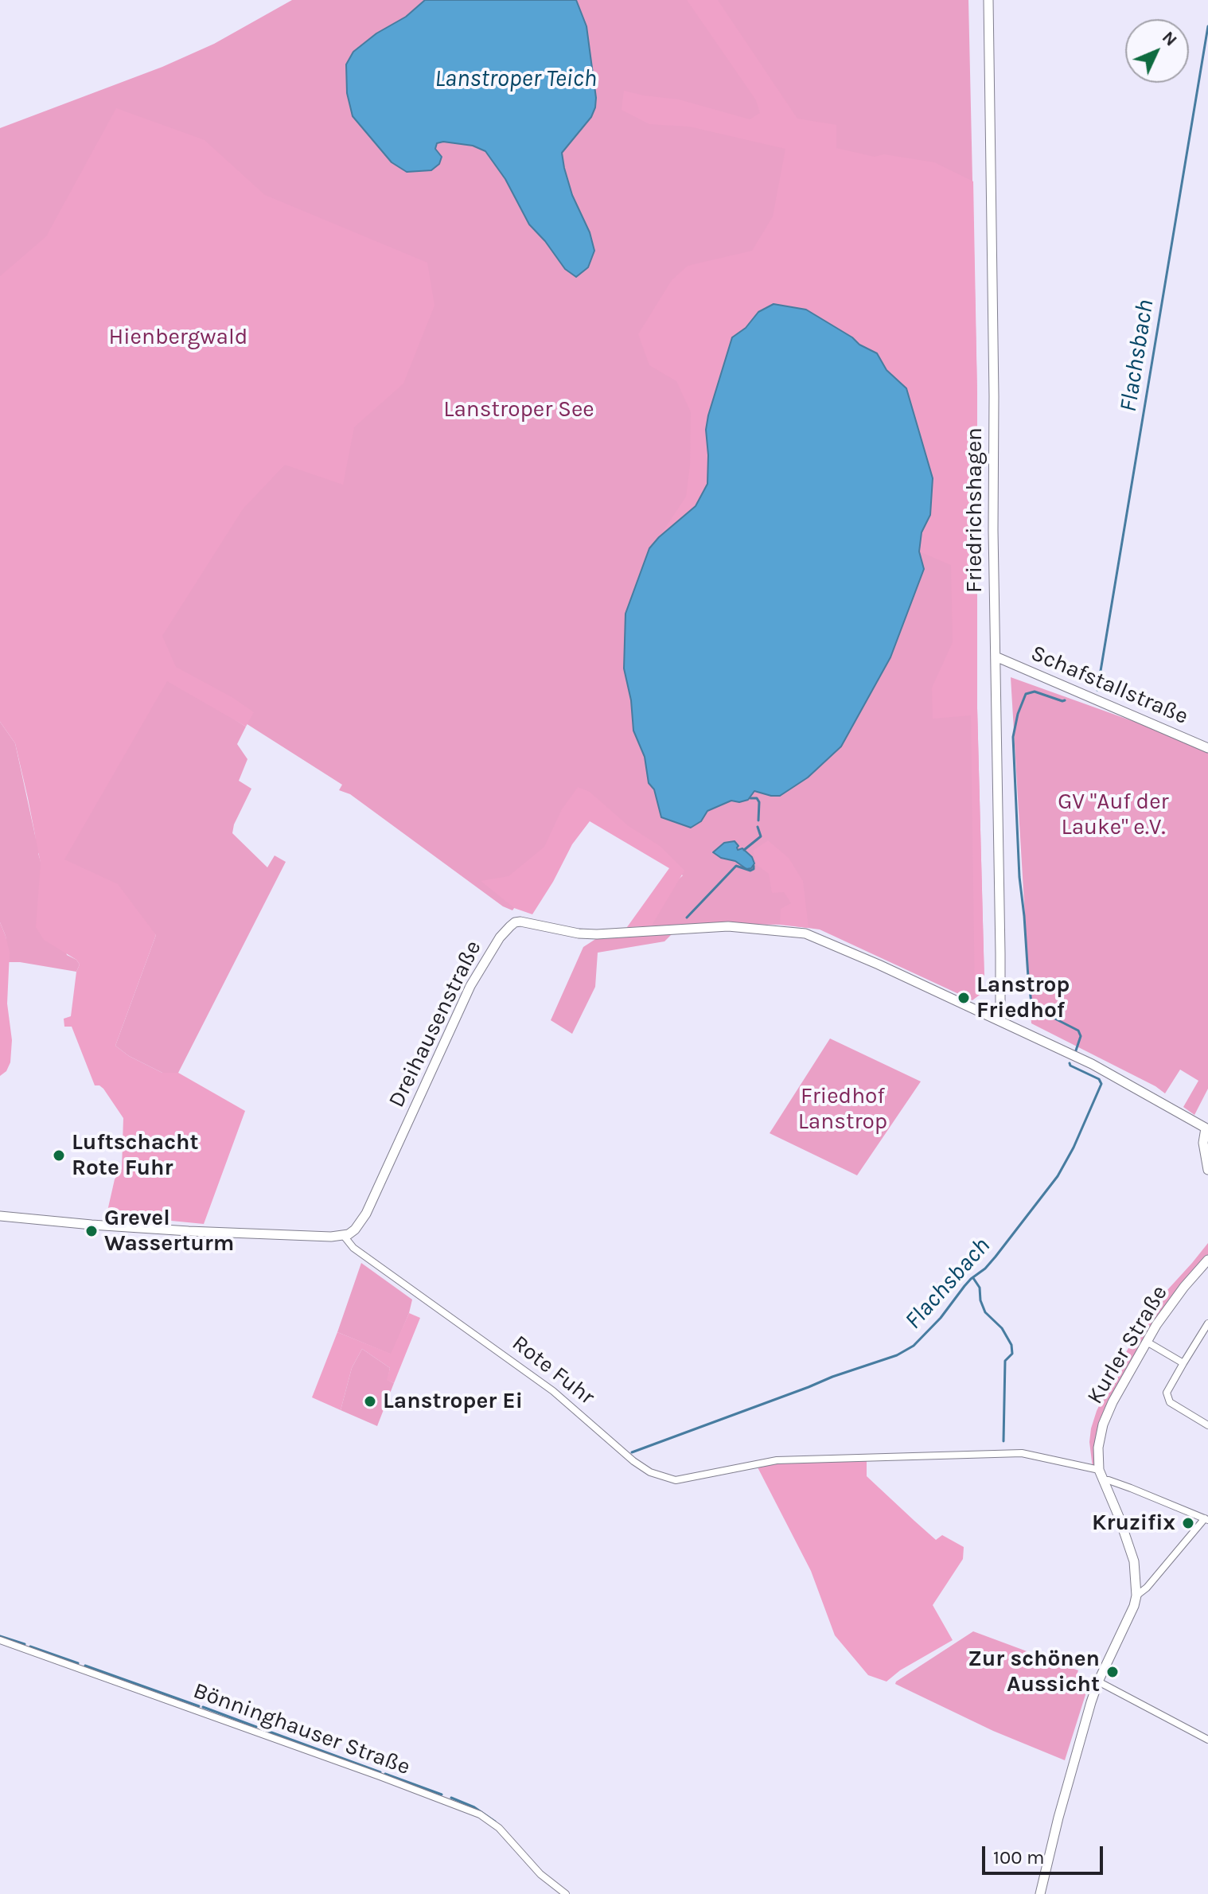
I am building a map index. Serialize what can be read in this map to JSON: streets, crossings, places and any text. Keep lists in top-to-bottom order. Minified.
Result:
{"streets":{"main road":["Friedrichshagen","Schafstallstraße","Dreihausenstraße","Kurler Straße"],"street":["Rote Fuhr","Bönninghauser Straße"]},"crossings":[["Friedrichshagen","Schafstallstraße"],["Friedrichshagen","Dreihausenstraße"],["Dreihausenstraße","Rote Fuhr"],["Kurler Straße","Rote Fuhr"]],"water":["Lanstroper Teich","Flachsbach"],"parks":["Hienbergwald","Lanstroper See","GV \"Auf der Lauke\" e.V.","Friedhof Lanstrop"],"places":["Lanstrop Friedhof","Luftschacht Rote Fuhr","Grevel Wasserturm","Lanstroper Ei","Kruzifix","Zur schönen Aussicht"],"scale_bar":"100 m","north":"top right"}
